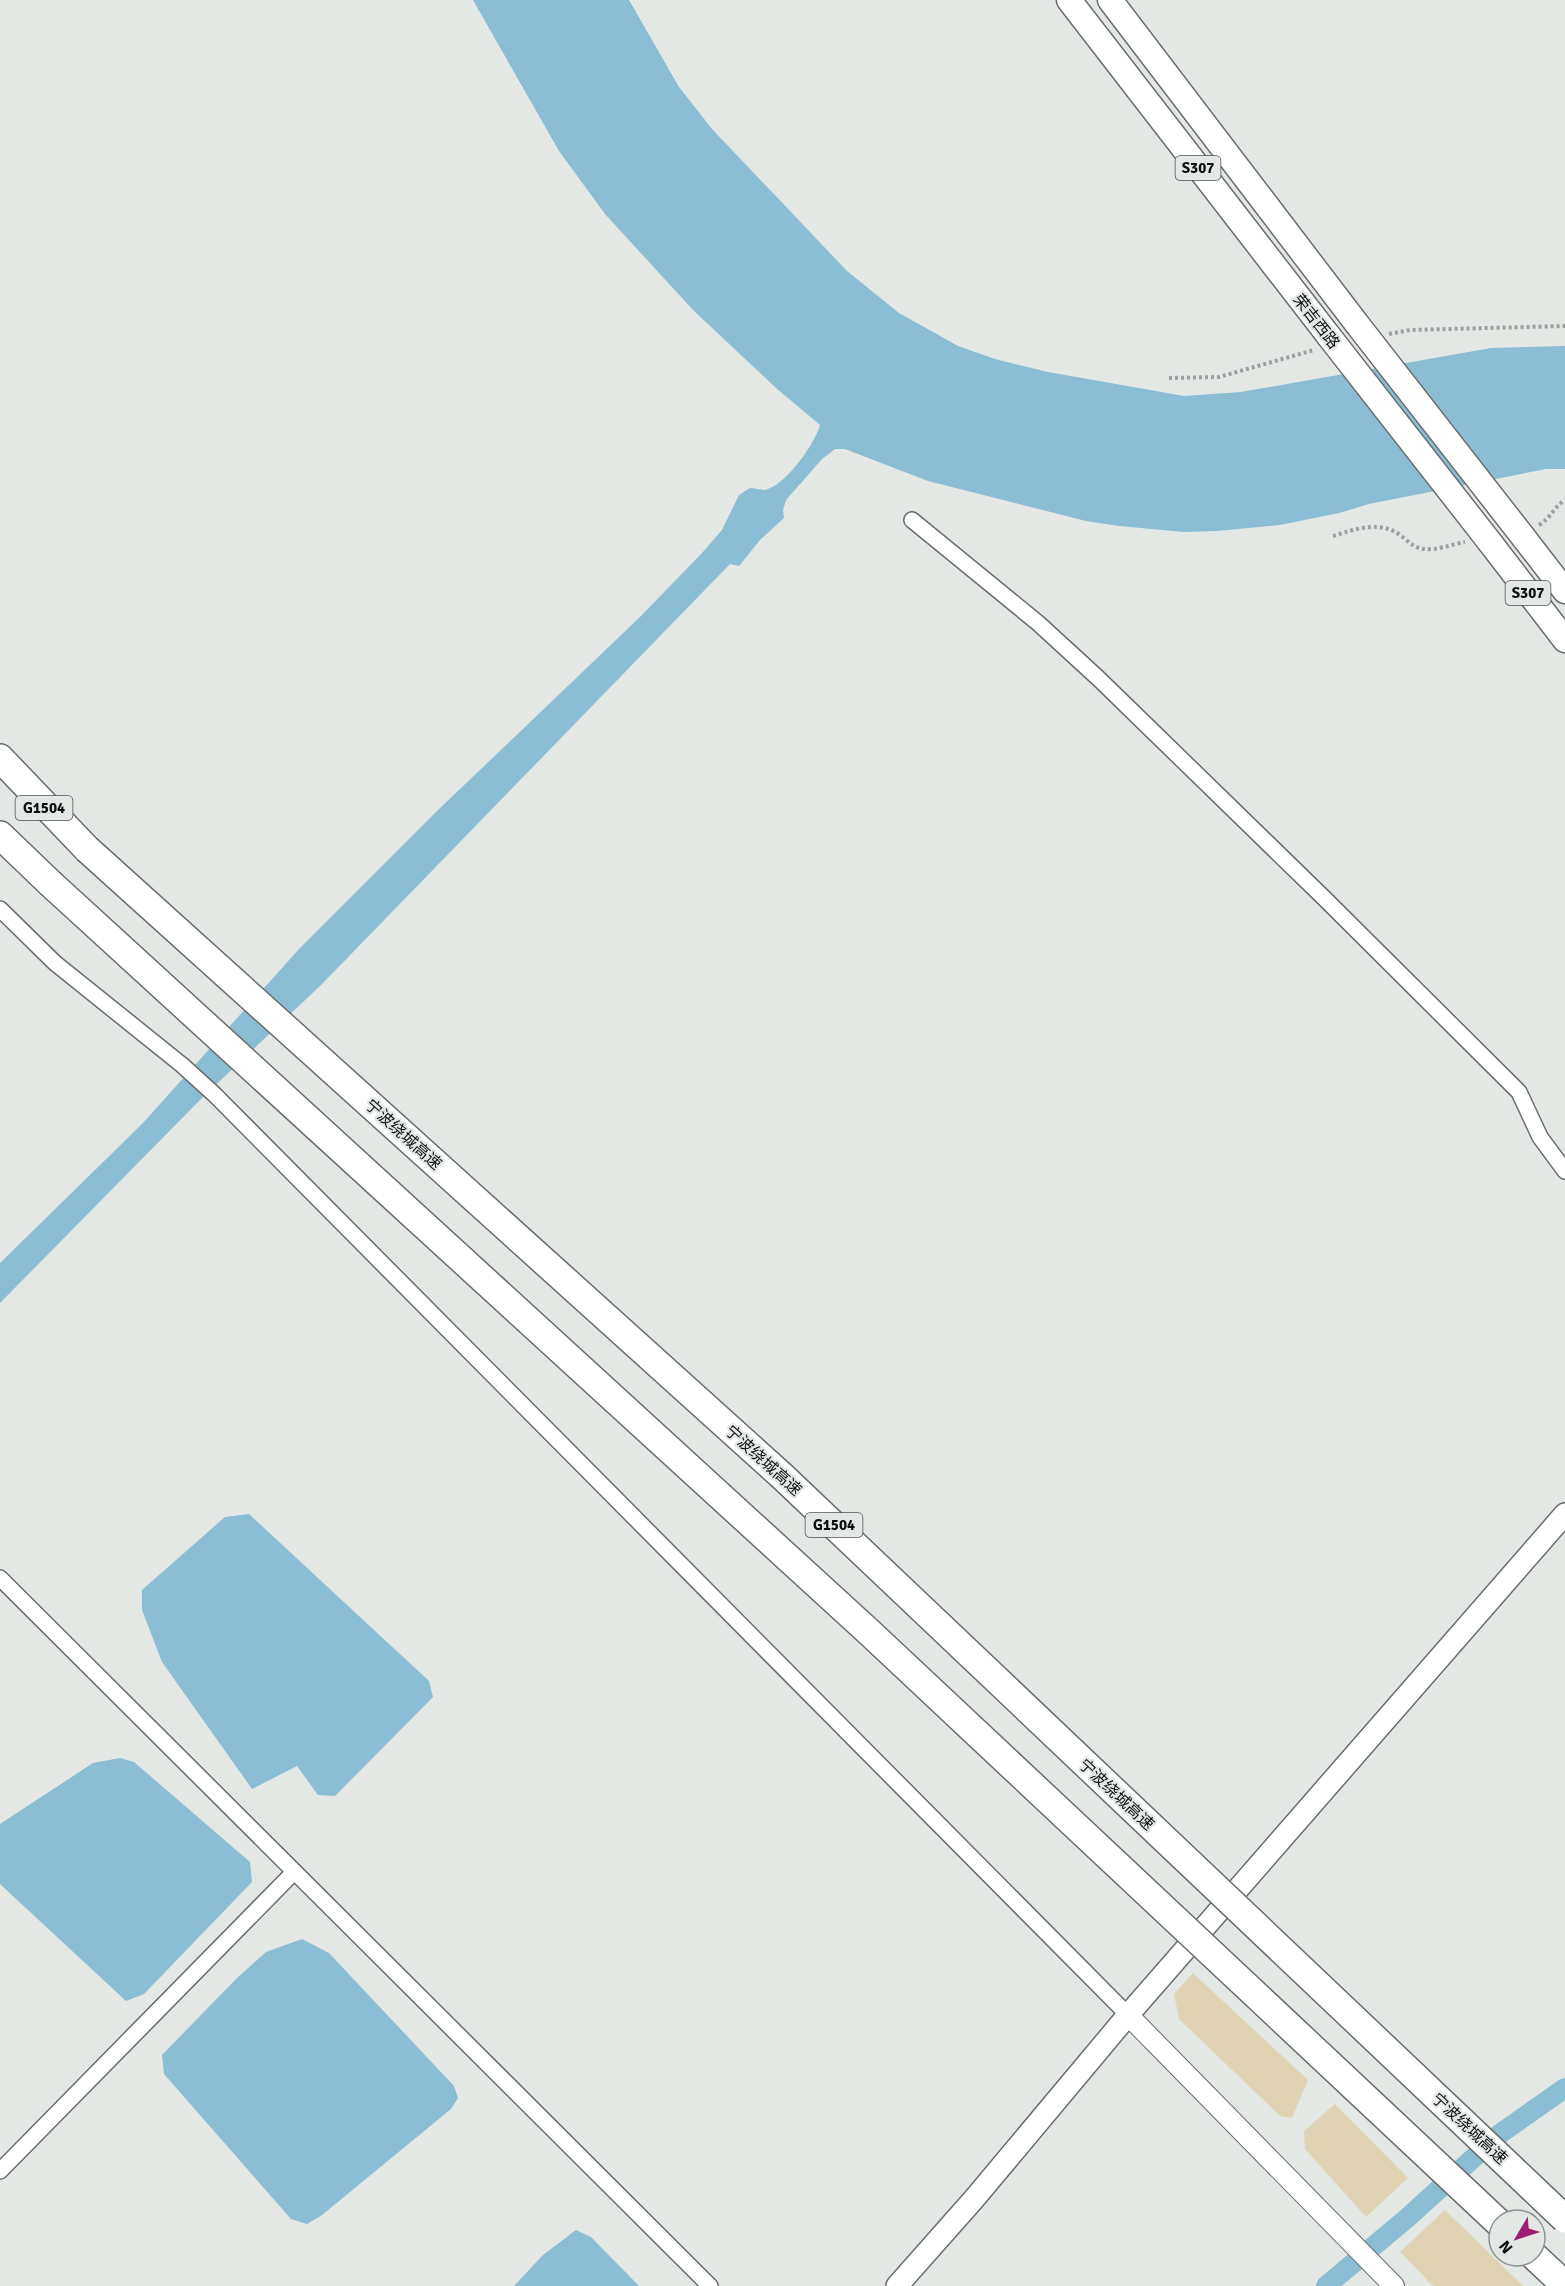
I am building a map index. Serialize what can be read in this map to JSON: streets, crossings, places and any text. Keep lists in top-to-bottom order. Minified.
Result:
{"streets":{"highway":["G1504","宁波绕城高速"],"main road":["S307","荣吉西路"]},"north":"bottom left"}
